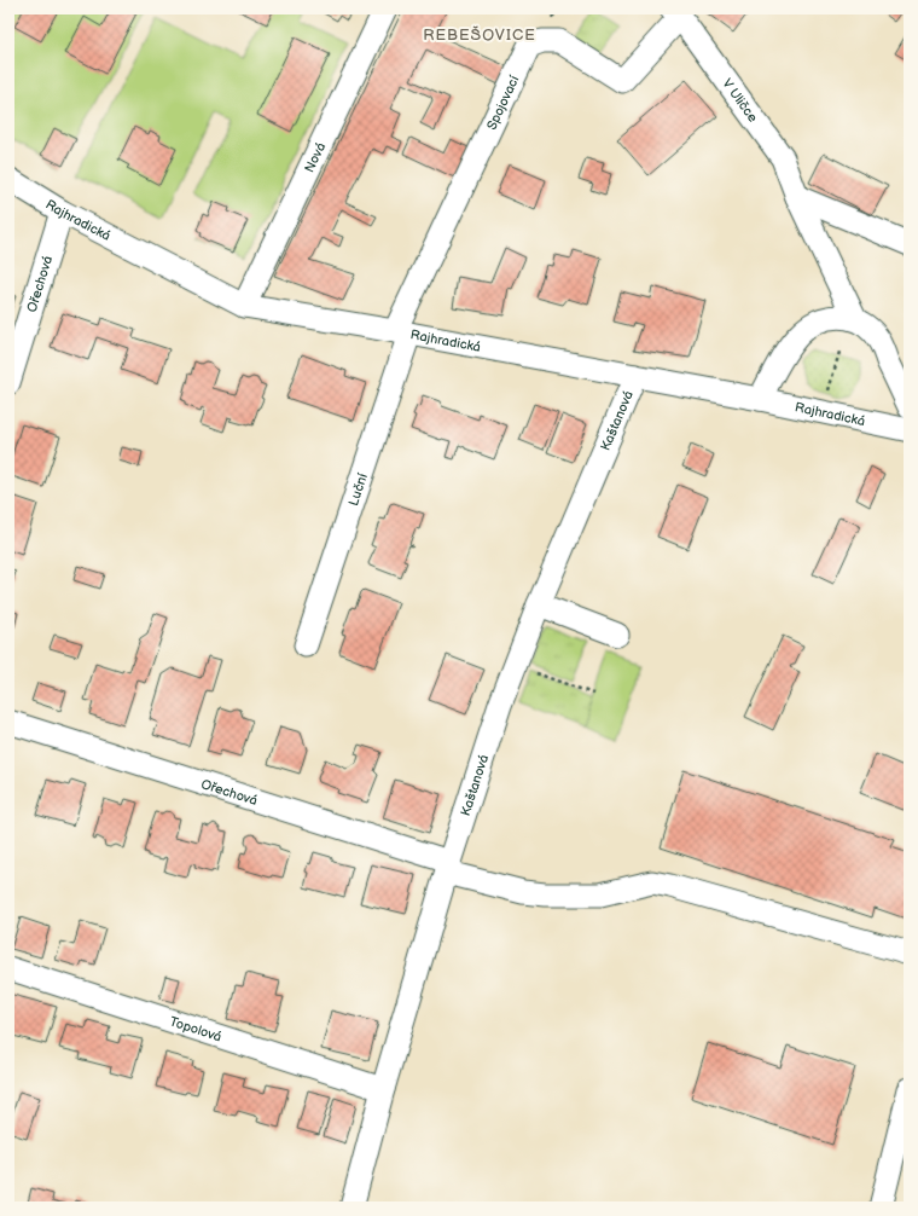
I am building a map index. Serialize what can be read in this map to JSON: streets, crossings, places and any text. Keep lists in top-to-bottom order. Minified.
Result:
{"streets":{"street":["V Uličce","Spojovací","Nová","Rajhradická","Ořechová","Kaštanová","Luční","Topolová"]},"crossings":[["V Uličce","Spojovací"],["Spojovací","Rajhradická"],["Spojovací","Luční"],["Nová","Rajhradická"],["Rajhradická","Ořechová"],["Rajhradická","Kaštanová"],["Rajhradická","Luční"],["Ořechová","Kaštanová"],["Kaštanová","Topolová"]],"districts":["REBEŠOVICE"]}
